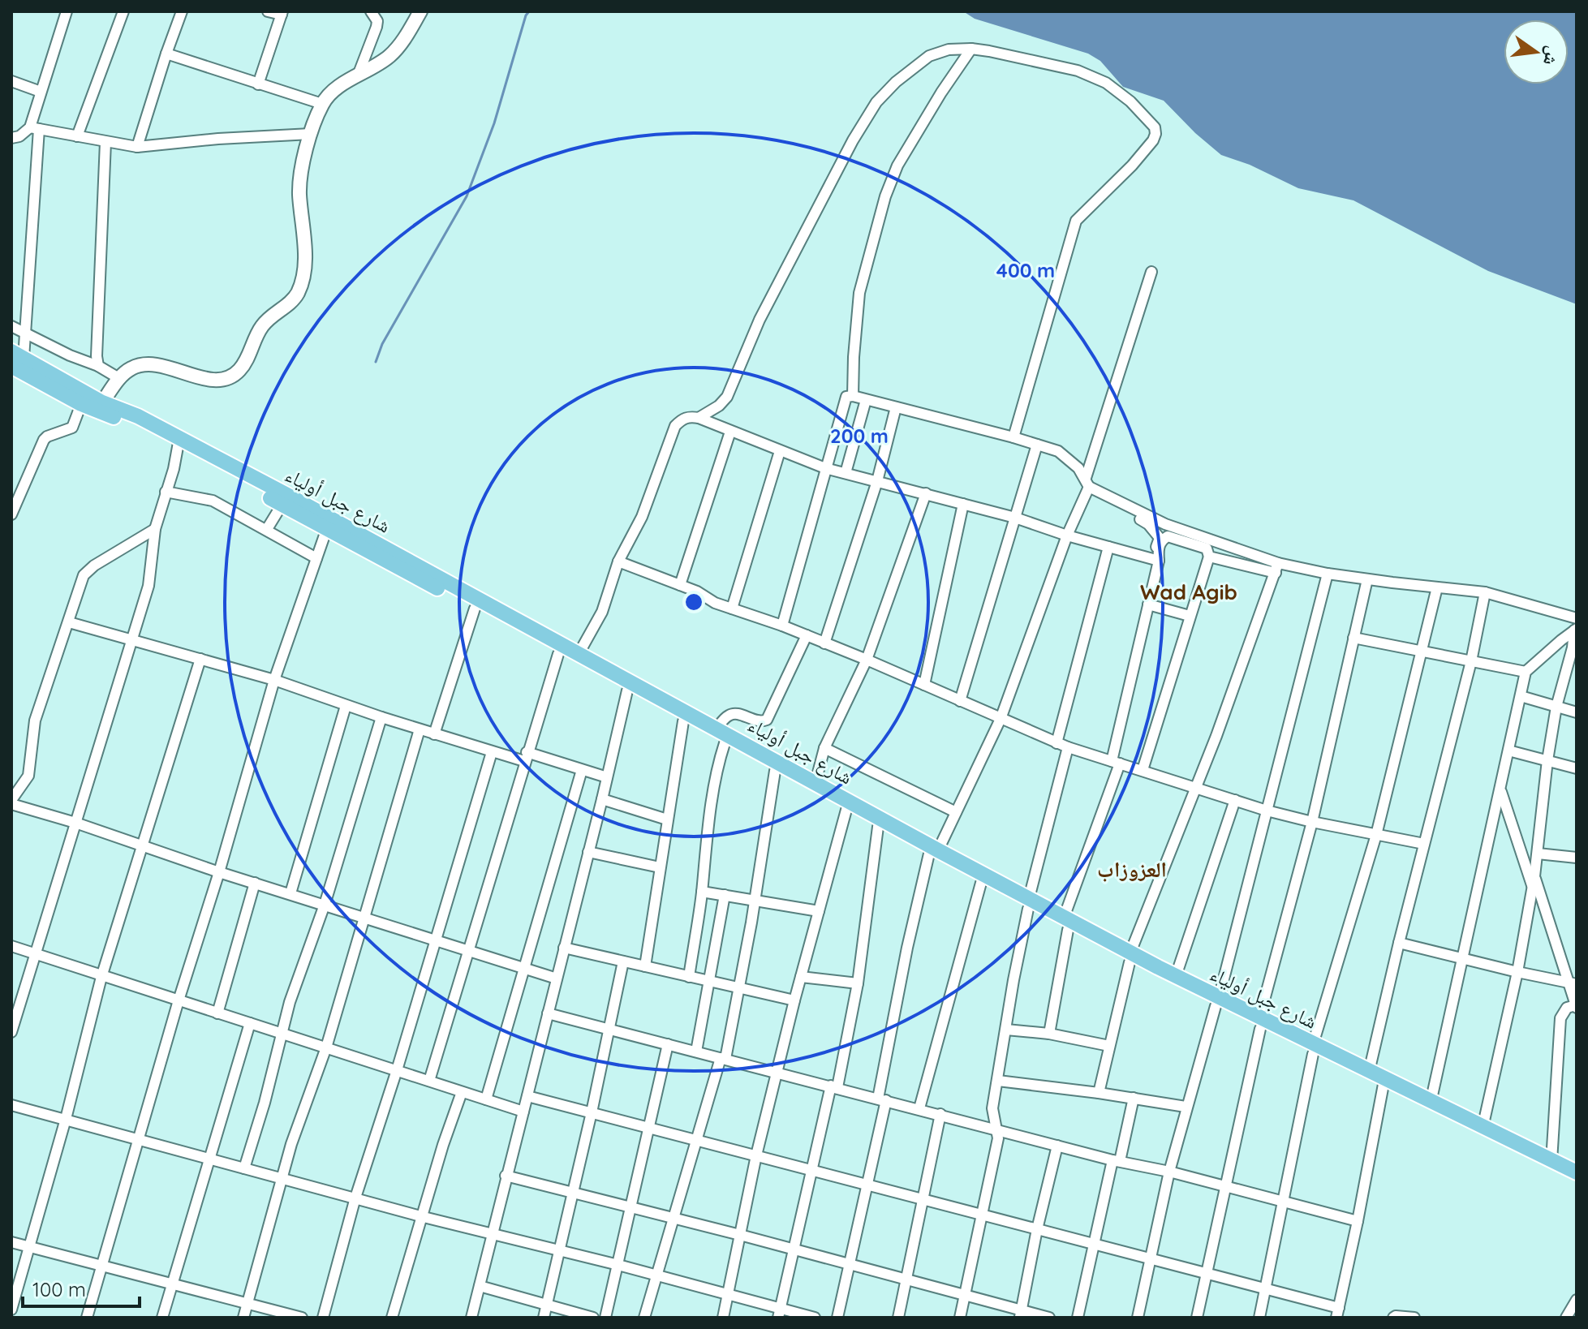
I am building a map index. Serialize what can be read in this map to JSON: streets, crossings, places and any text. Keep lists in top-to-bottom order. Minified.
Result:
{"streets":{"main road":["شارع جبل أولياء"]},"districts":["Wad Agib","العزوزاب"],"scale_bar":"100 m","north":"right","rings":["400 m","200 m"]}
